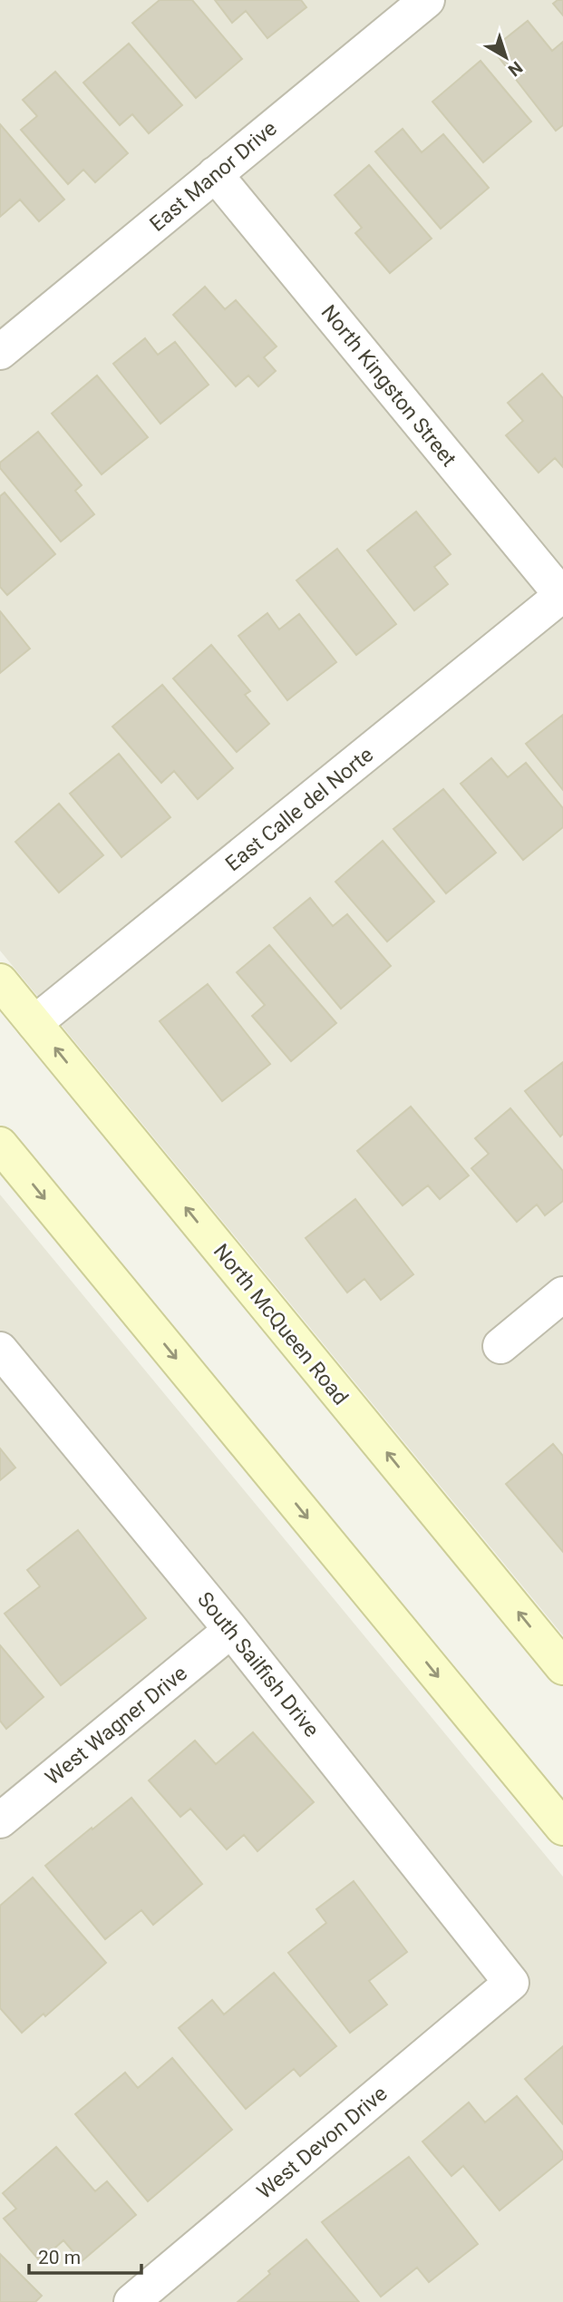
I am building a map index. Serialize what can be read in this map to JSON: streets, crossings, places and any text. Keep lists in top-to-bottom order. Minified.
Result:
{"streets":{"main road":["North McQueen Road"],"street":["East Manor Drive","North Kingston Street","East Calle del Norte","South Sailfish Drive","West Wagner Drive","West Devon Drive"]},"crossings":[["East Manor Drive","North Kingston Street"],["North Kingston Street","East Calle del Norte"],["East Calle del Norte","North McQueen Road"],["South Sailfish Drive","West Wagner Drive"],["South Sailfish Drive","West Devon Drive"]],"scale_bar":"20 m","north":"bottom right"}
